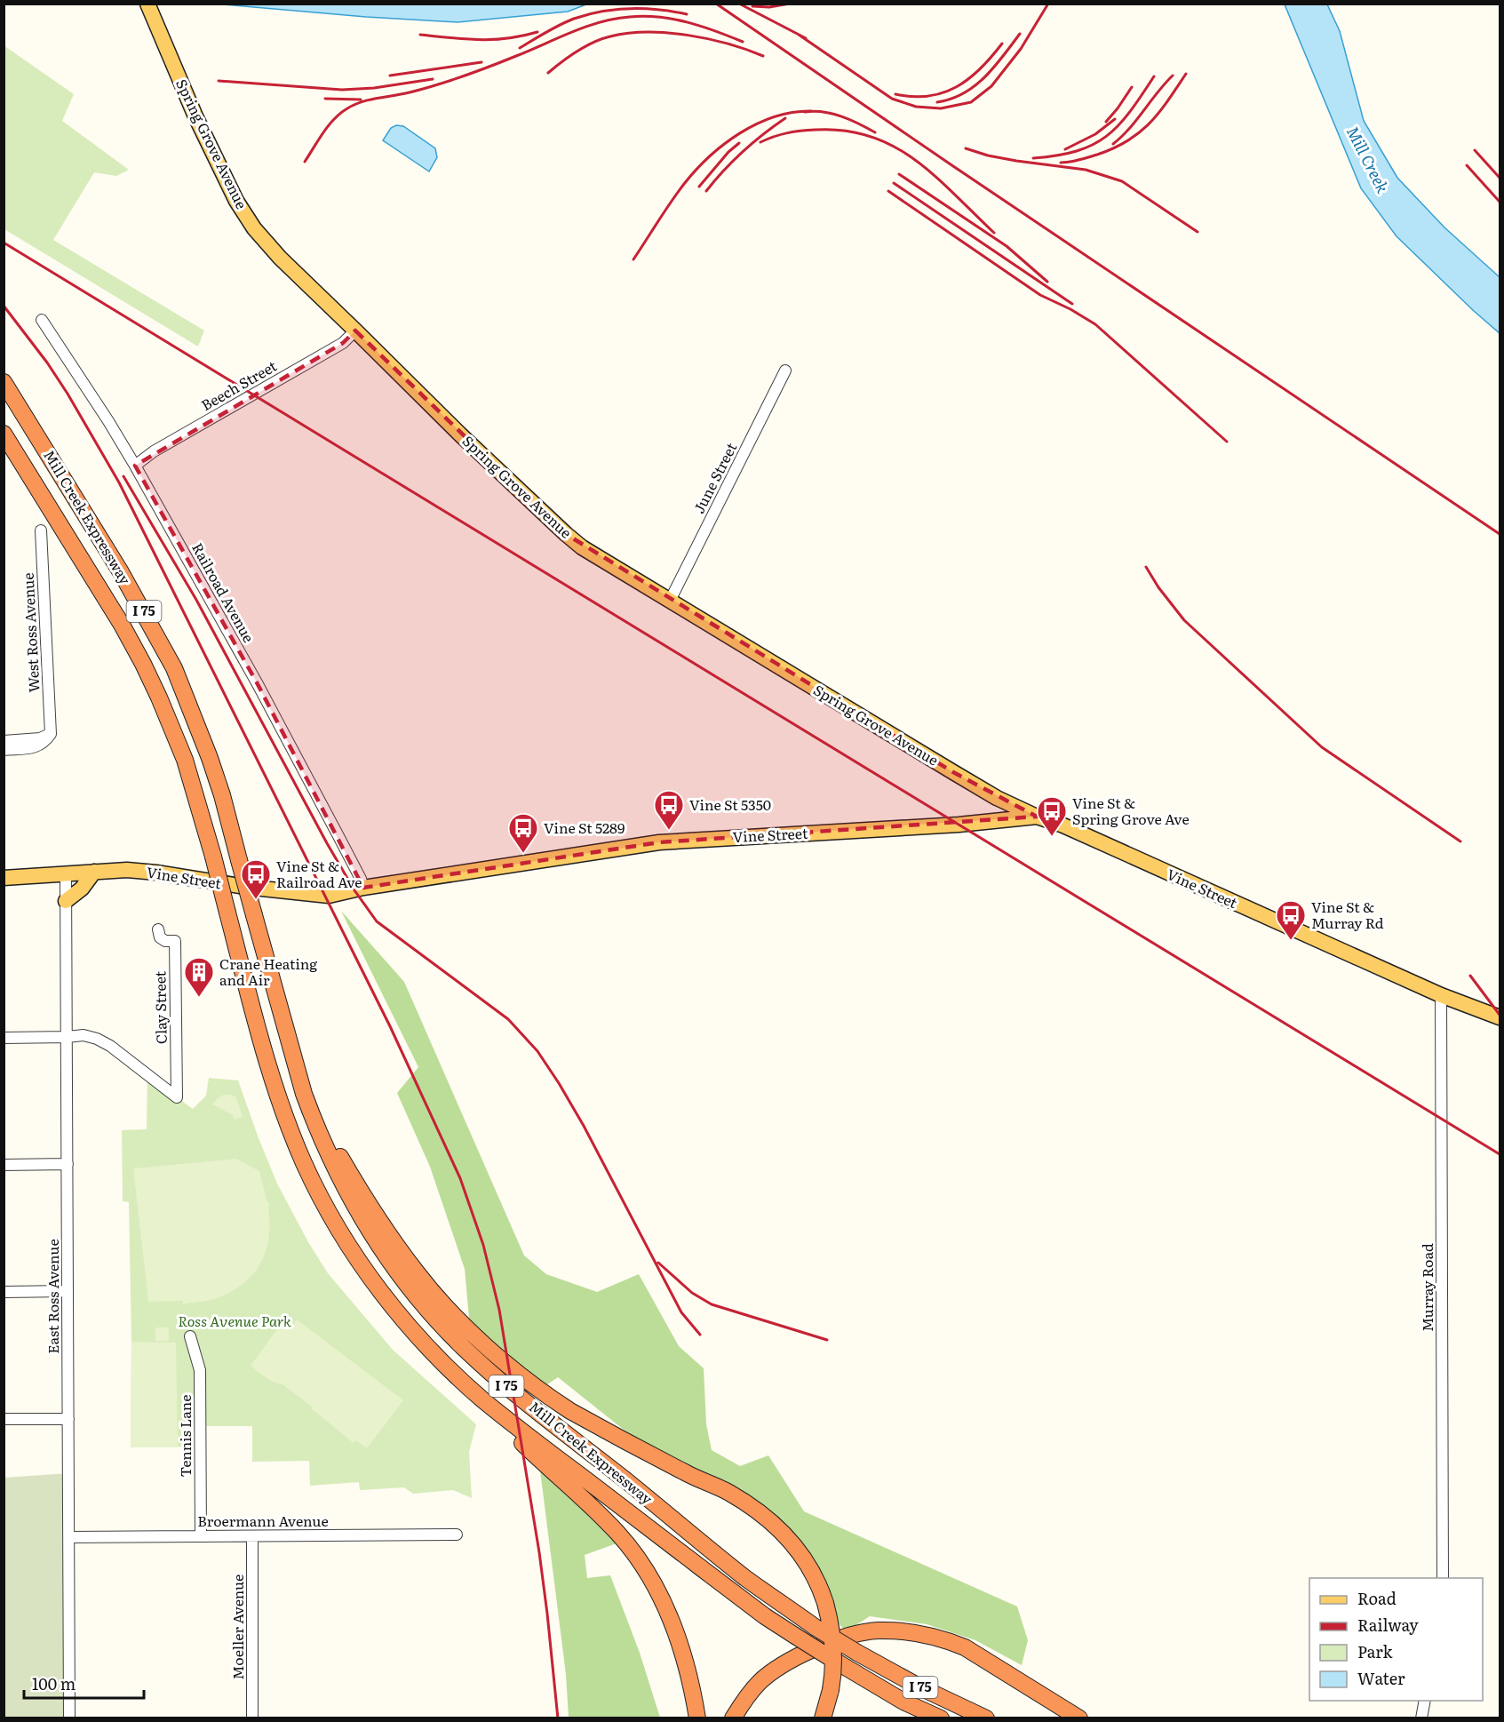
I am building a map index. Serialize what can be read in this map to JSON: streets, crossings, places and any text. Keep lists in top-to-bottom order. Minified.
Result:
{"streets":{"highway":["Mill Creek Expressway","I 75"],"main road":["Spring Grove Avenue","Vine Street"],"street":["Beech Street","June Street","Railroad Avenue","West Ross Avenue","Clay Street","Murray Road","East Ross Avenue","Tennis Lane","Broermann Avenue","Moeller Avenue"]},"crossings":[["Spring Grove Avenue","Beech Street"],["Spring Grove Avenue","June Street"],["Spring Grove Avenue","Vine Street"],["Beech Street","Railroad Avenue"],["Railroad Avenue","Vine Street"],["Vine Street","Murray Road"],["Vine Street","East Ross Avenue"],["Clay Street","East Ross Avenue"],["East Ross Avenue","Broermann Avenue"],["Tennis Lane","Broermann Avenue"],["Broermann Avenue","Moeller Avenue"]],"water":["Mill Creek"],"parks":["Ross Avenue Park"],"places":{"bus stop":["Vine St 5350","Vine St & Spring Grove Ave","Vine St 5289","Vine St & Railroad Ave","Vine St & Murray Rd"],"building":["Crane Heating and Air"]},"legend":["Road","Railway","Park","Water"],"scale_bar":"100 m"}
